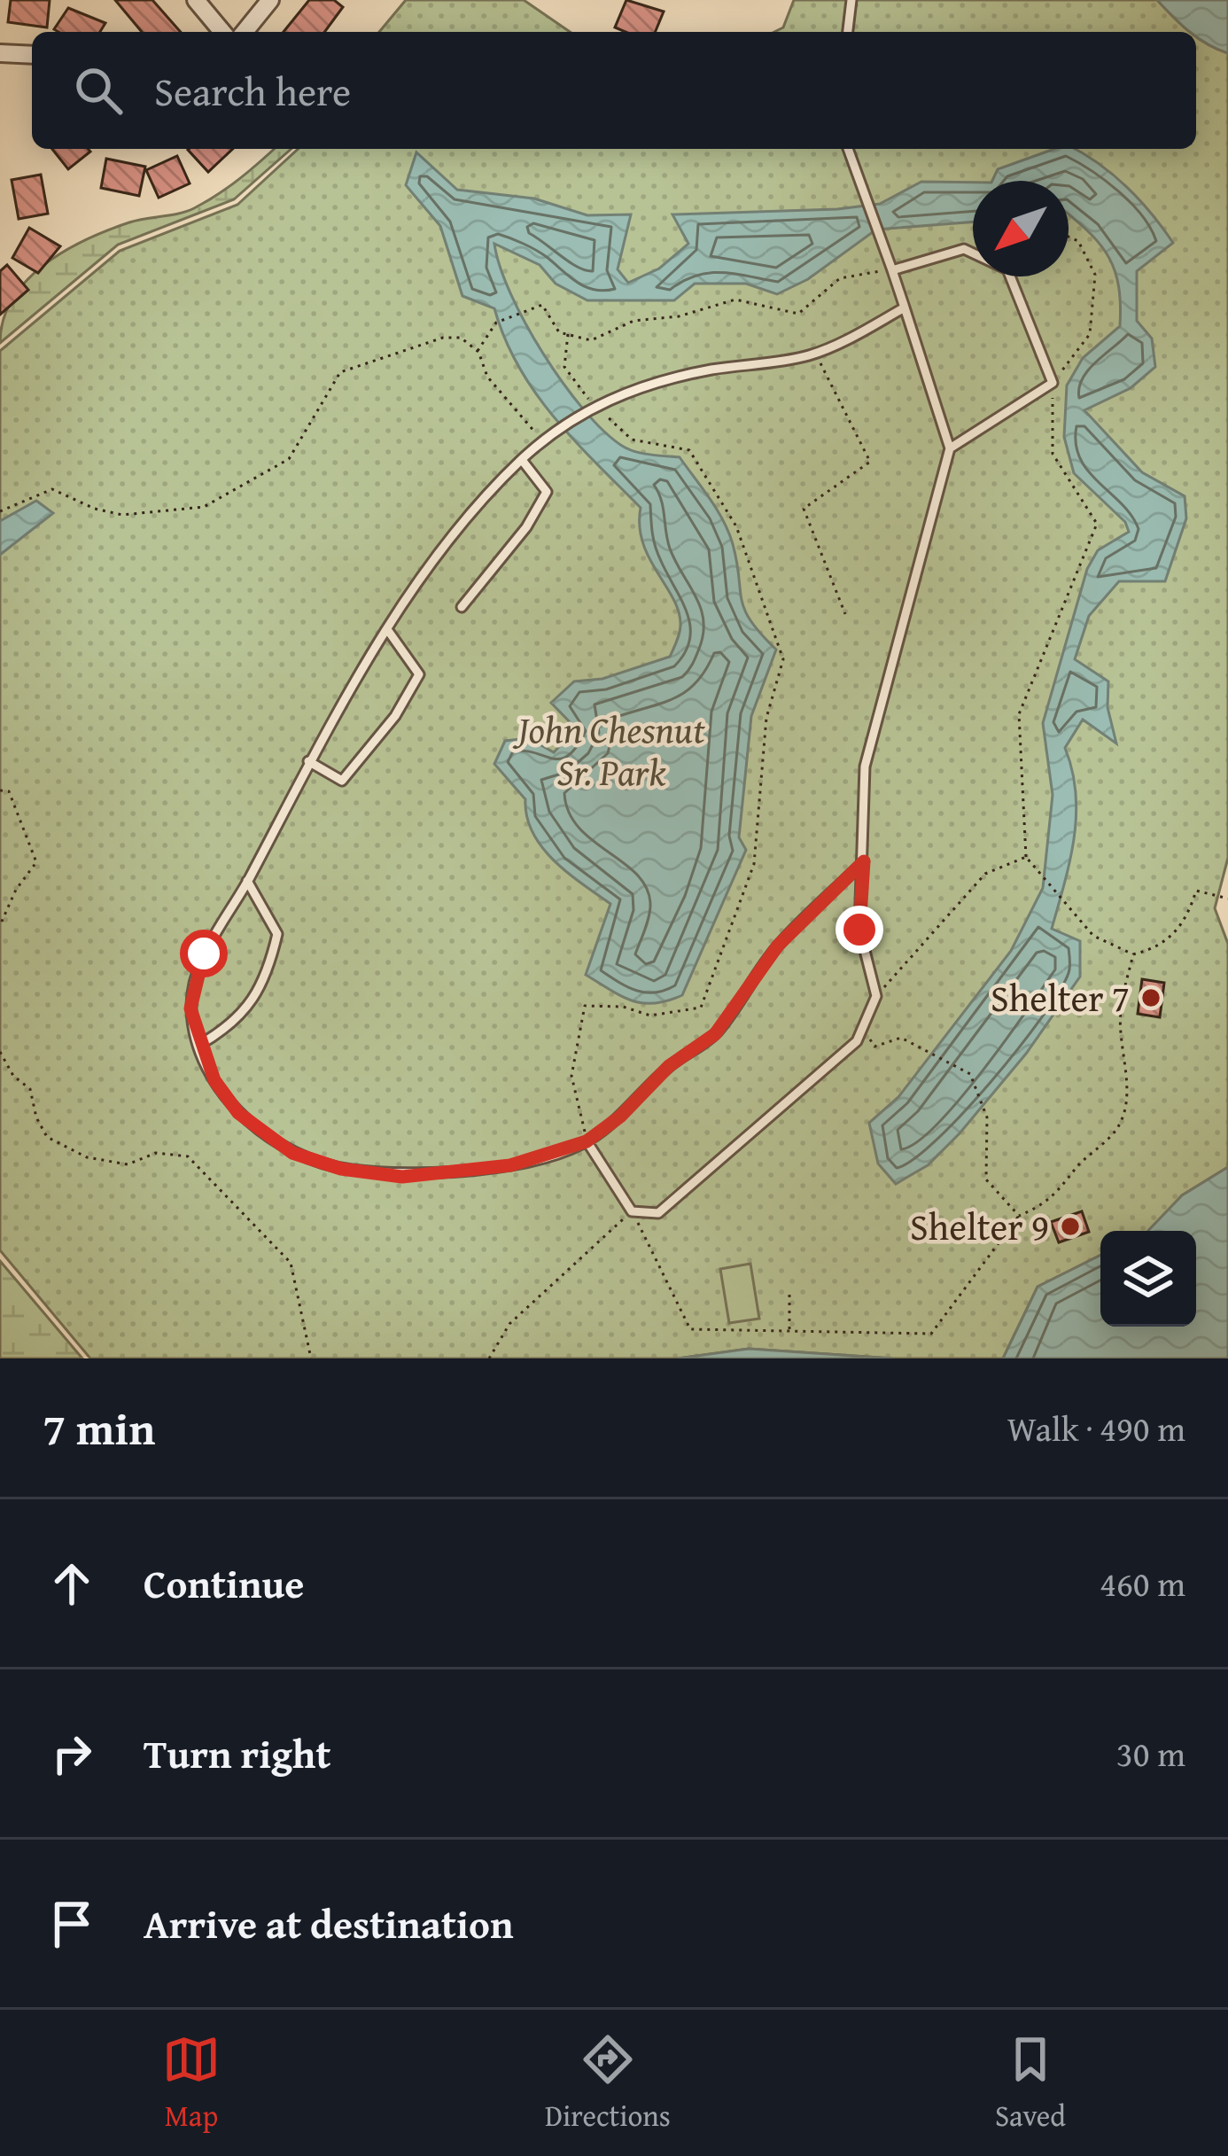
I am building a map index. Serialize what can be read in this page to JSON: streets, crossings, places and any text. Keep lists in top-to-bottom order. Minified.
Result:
{"parks":["John Chesnut Sr. Park"],"places":["Shelter 7","Shelter 9"],"north":"bottom left","page":{"search":"Search here","heading":["7 min","Walk · 490 m"],"list":[["Continue","460 m"],["Turn right","30 m"],"Arrive at destination"],"nav":["Map","Directions","Saved"]}}
